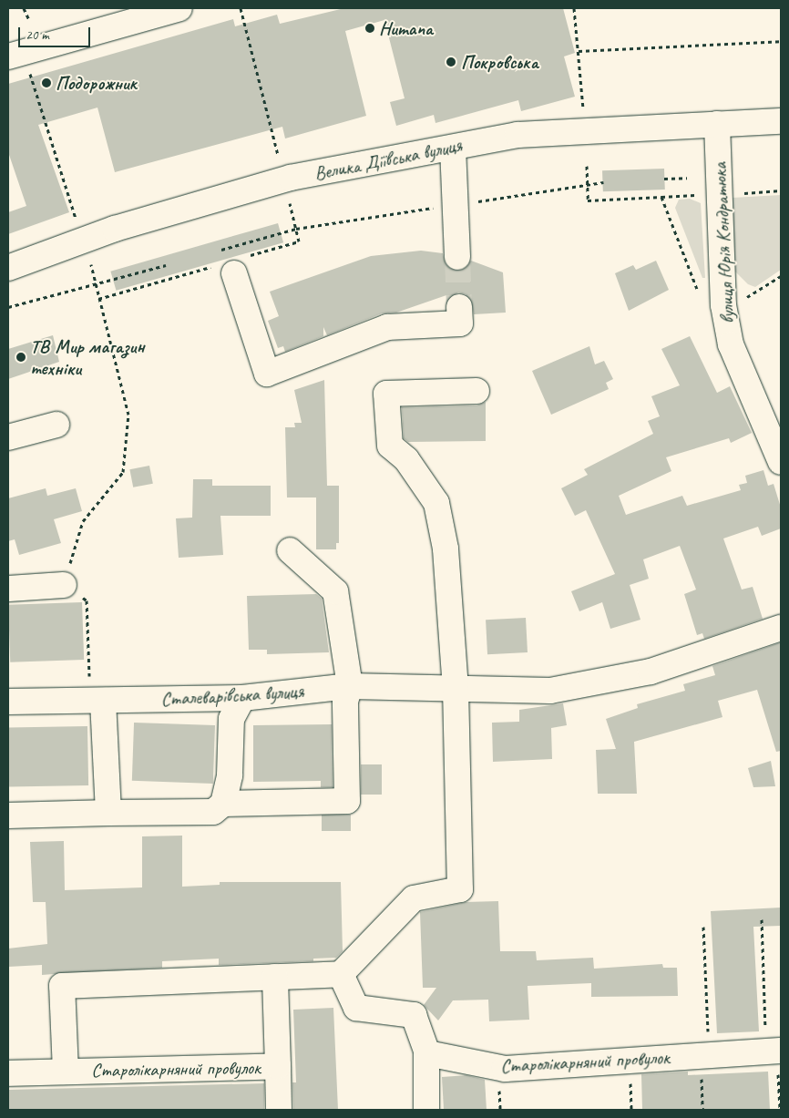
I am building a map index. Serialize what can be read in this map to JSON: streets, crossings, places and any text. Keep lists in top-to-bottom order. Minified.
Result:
{"streets":{"street":["Велика Діївська вулиця","вулиця Юрія Кондратюка","Сталеварівська вулиця","Старолікарняний провулок"]},"crossings":[["Велика Діївська вулиця","вулиця Юрія Кондратюка"]],"places":["Humana","Покровська","Подорожник","ТВ Мир магазин техніки"],"scale_bar":"20 m"}
